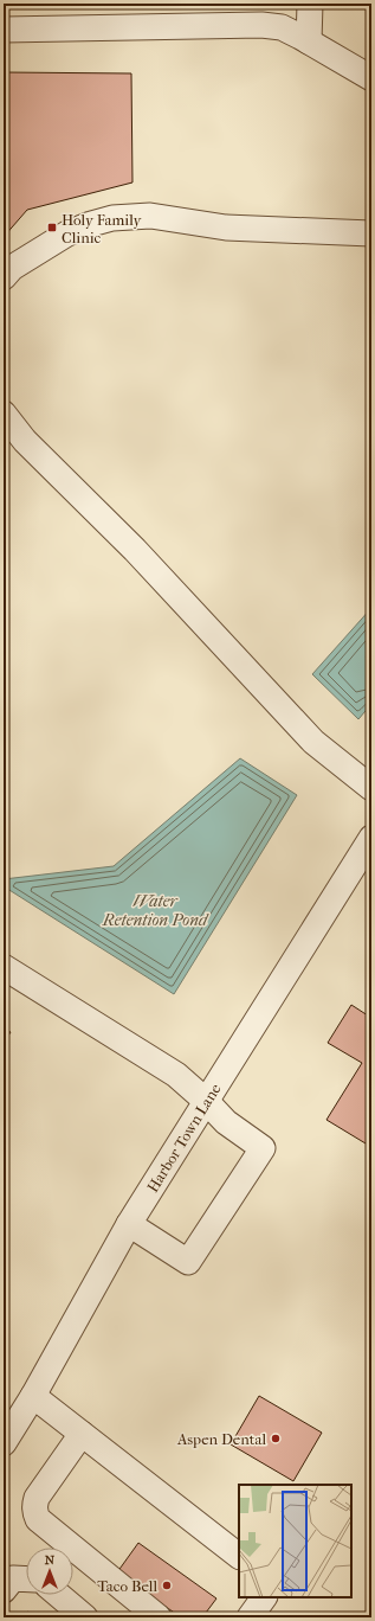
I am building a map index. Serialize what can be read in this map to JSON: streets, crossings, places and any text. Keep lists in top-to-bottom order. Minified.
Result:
{"streets":{"street":["Harbor Town Lane"]},"water":["Water Retention Pond"],"places":{"transit":["Holy Family Clinic"],"other":["Aspen Dental","Taco Bell"]},"north":"top"}
